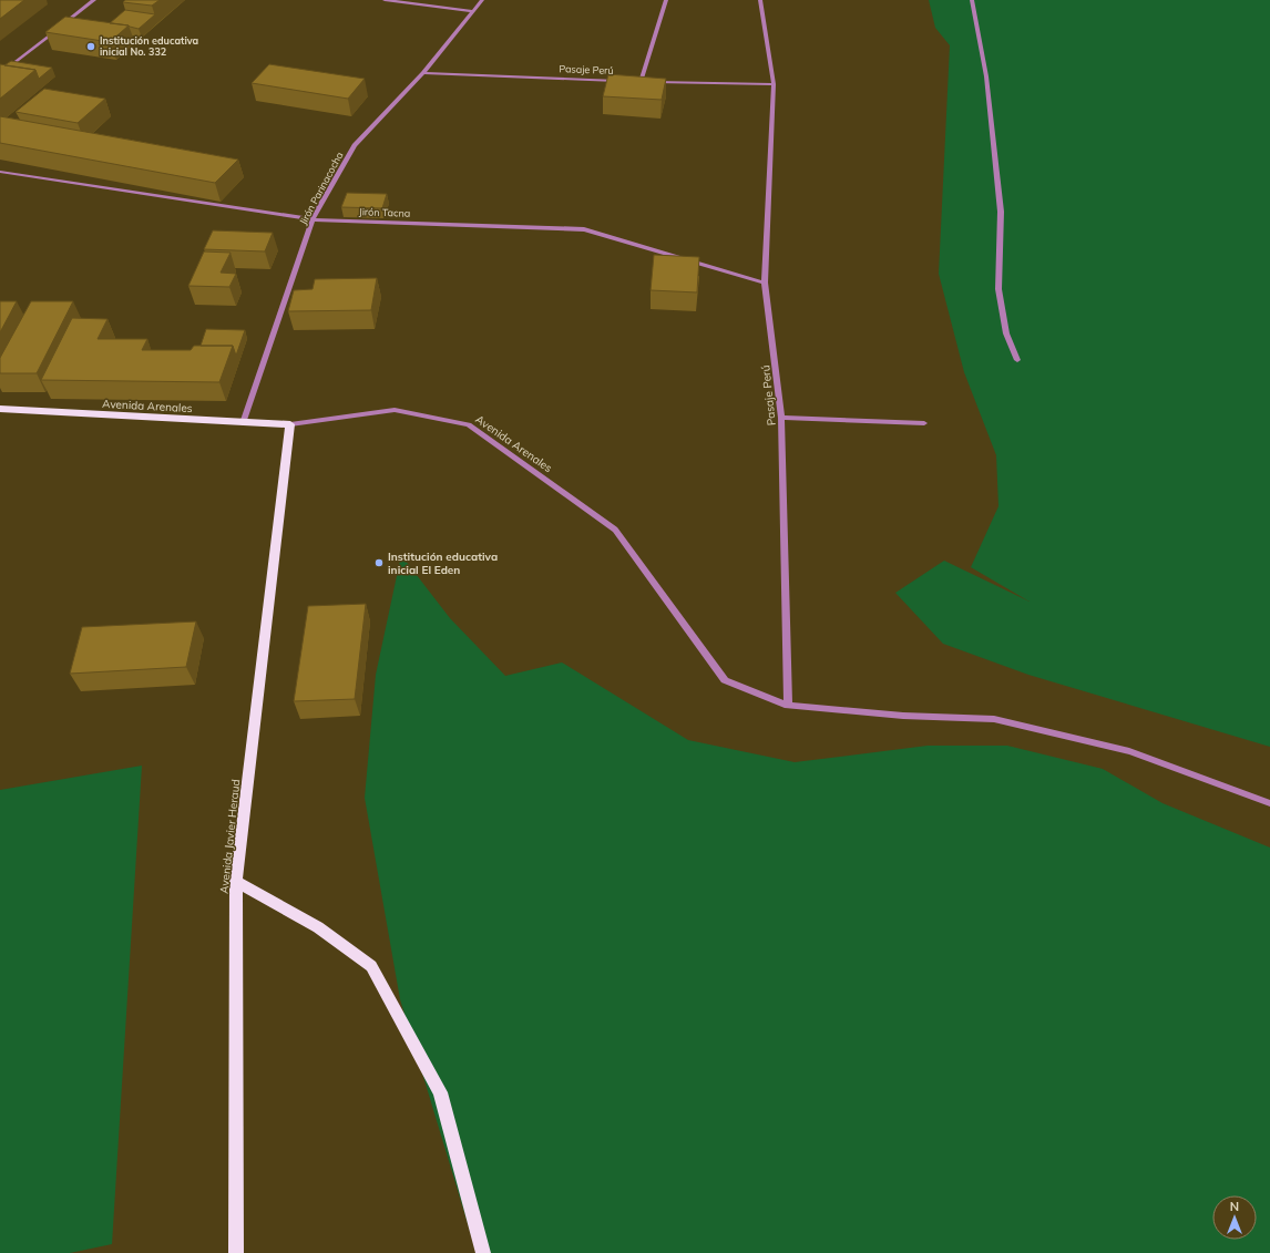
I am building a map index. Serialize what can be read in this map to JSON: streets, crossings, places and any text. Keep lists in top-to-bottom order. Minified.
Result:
{"streets":{"main road":["Avenida Arenales","Avenida Javier Heraud"],"street":["Pasaje Perú","Jirón Parinacocha","Jirón Tacna"]},"crossings":[["Pasaje Perú","Jirón Parinacocha"],["Pasaje Perú","Jirón Tacna"],["Pasaje Perú","Avenida Arenales"],["Jirón Parinacocha","Jirón Tacna"],["Jirón Parinacocha","Avenida Arenales"],["Avenida Arenales","Avenida Javier Heraud"]],"places":["Institución educativa inicial No. 332","Institución educativa inicial El Eden"],"north":"top"}
